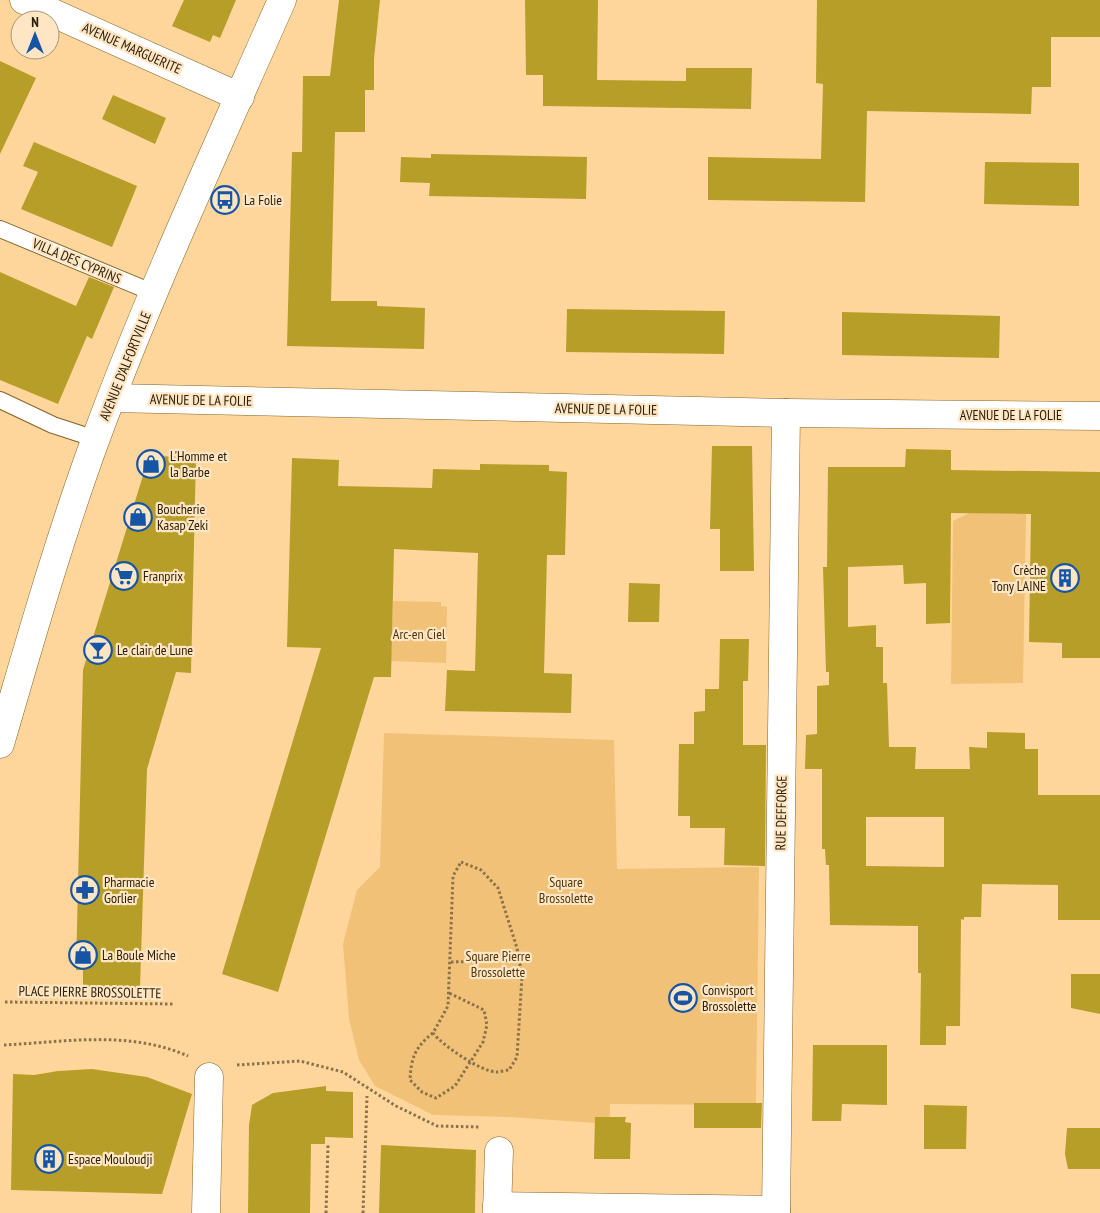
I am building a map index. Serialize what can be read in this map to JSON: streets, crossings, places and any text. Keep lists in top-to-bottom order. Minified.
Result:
{"streets":{"street":["AVENUE MARGUERITE","AVENUE D'ALFORTVILLE","AVENUE DE LA FOLIE","RUE DEFFORGE"],"lane":["VILLA DES CYPRINS"],"path":["PLACE PIERRE BROSSOLETTE"]},"crossings":[["AVENUE MARGUERITE","AVENUE D'ALFORTVILLE"],["VILLA DES CYPRINS","AVENUE D'ALFORTVILLE"],["AVENUE D'ALFORTVILLE","AVENUE DE LA FOLIE"],["AVENUE DE LA FOLIE","RUE DEFFORGE"]],"parks":["Arc-en Ciel","Square Brossolette","Square Pierre Brossolette"],"places":{"bus stop":["La Folie"],"shop":["L'Homme et la Barbe","Boucherie Kasap Zeki","La Boule Miche"],"supermarket":["Franprix"],"building":["Crèche Tony LAINE","Espace Mouloudji"],"bar":["Le clair de Lune"],"pharmacy":["Pharmacie Gorlier"],"sports":["Convisport Brossolette"]},"north":"top"}
